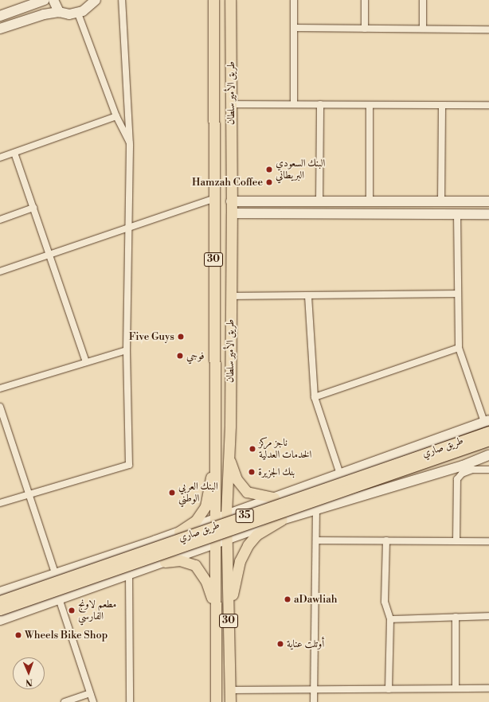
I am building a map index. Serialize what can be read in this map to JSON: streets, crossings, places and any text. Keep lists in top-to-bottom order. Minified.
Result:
{"streets":{"main road":["طريق الأمير سلطان","30","طريق صاري","35"]},"crossings":[["طريق الأمير سلطان","طريق صاري"]],"places":["البنك السعودي البريطاني","Hamzah Coffee","Five Guys","فوجي","ناجز مركز الخدمات العدلية","بنك الجزيرة","البنك العربي الوطني","aDawliah","مطعم لاونج الفارسي","Wheels Bike Shop","أوتلت عناية"],"north":"bottom"}
